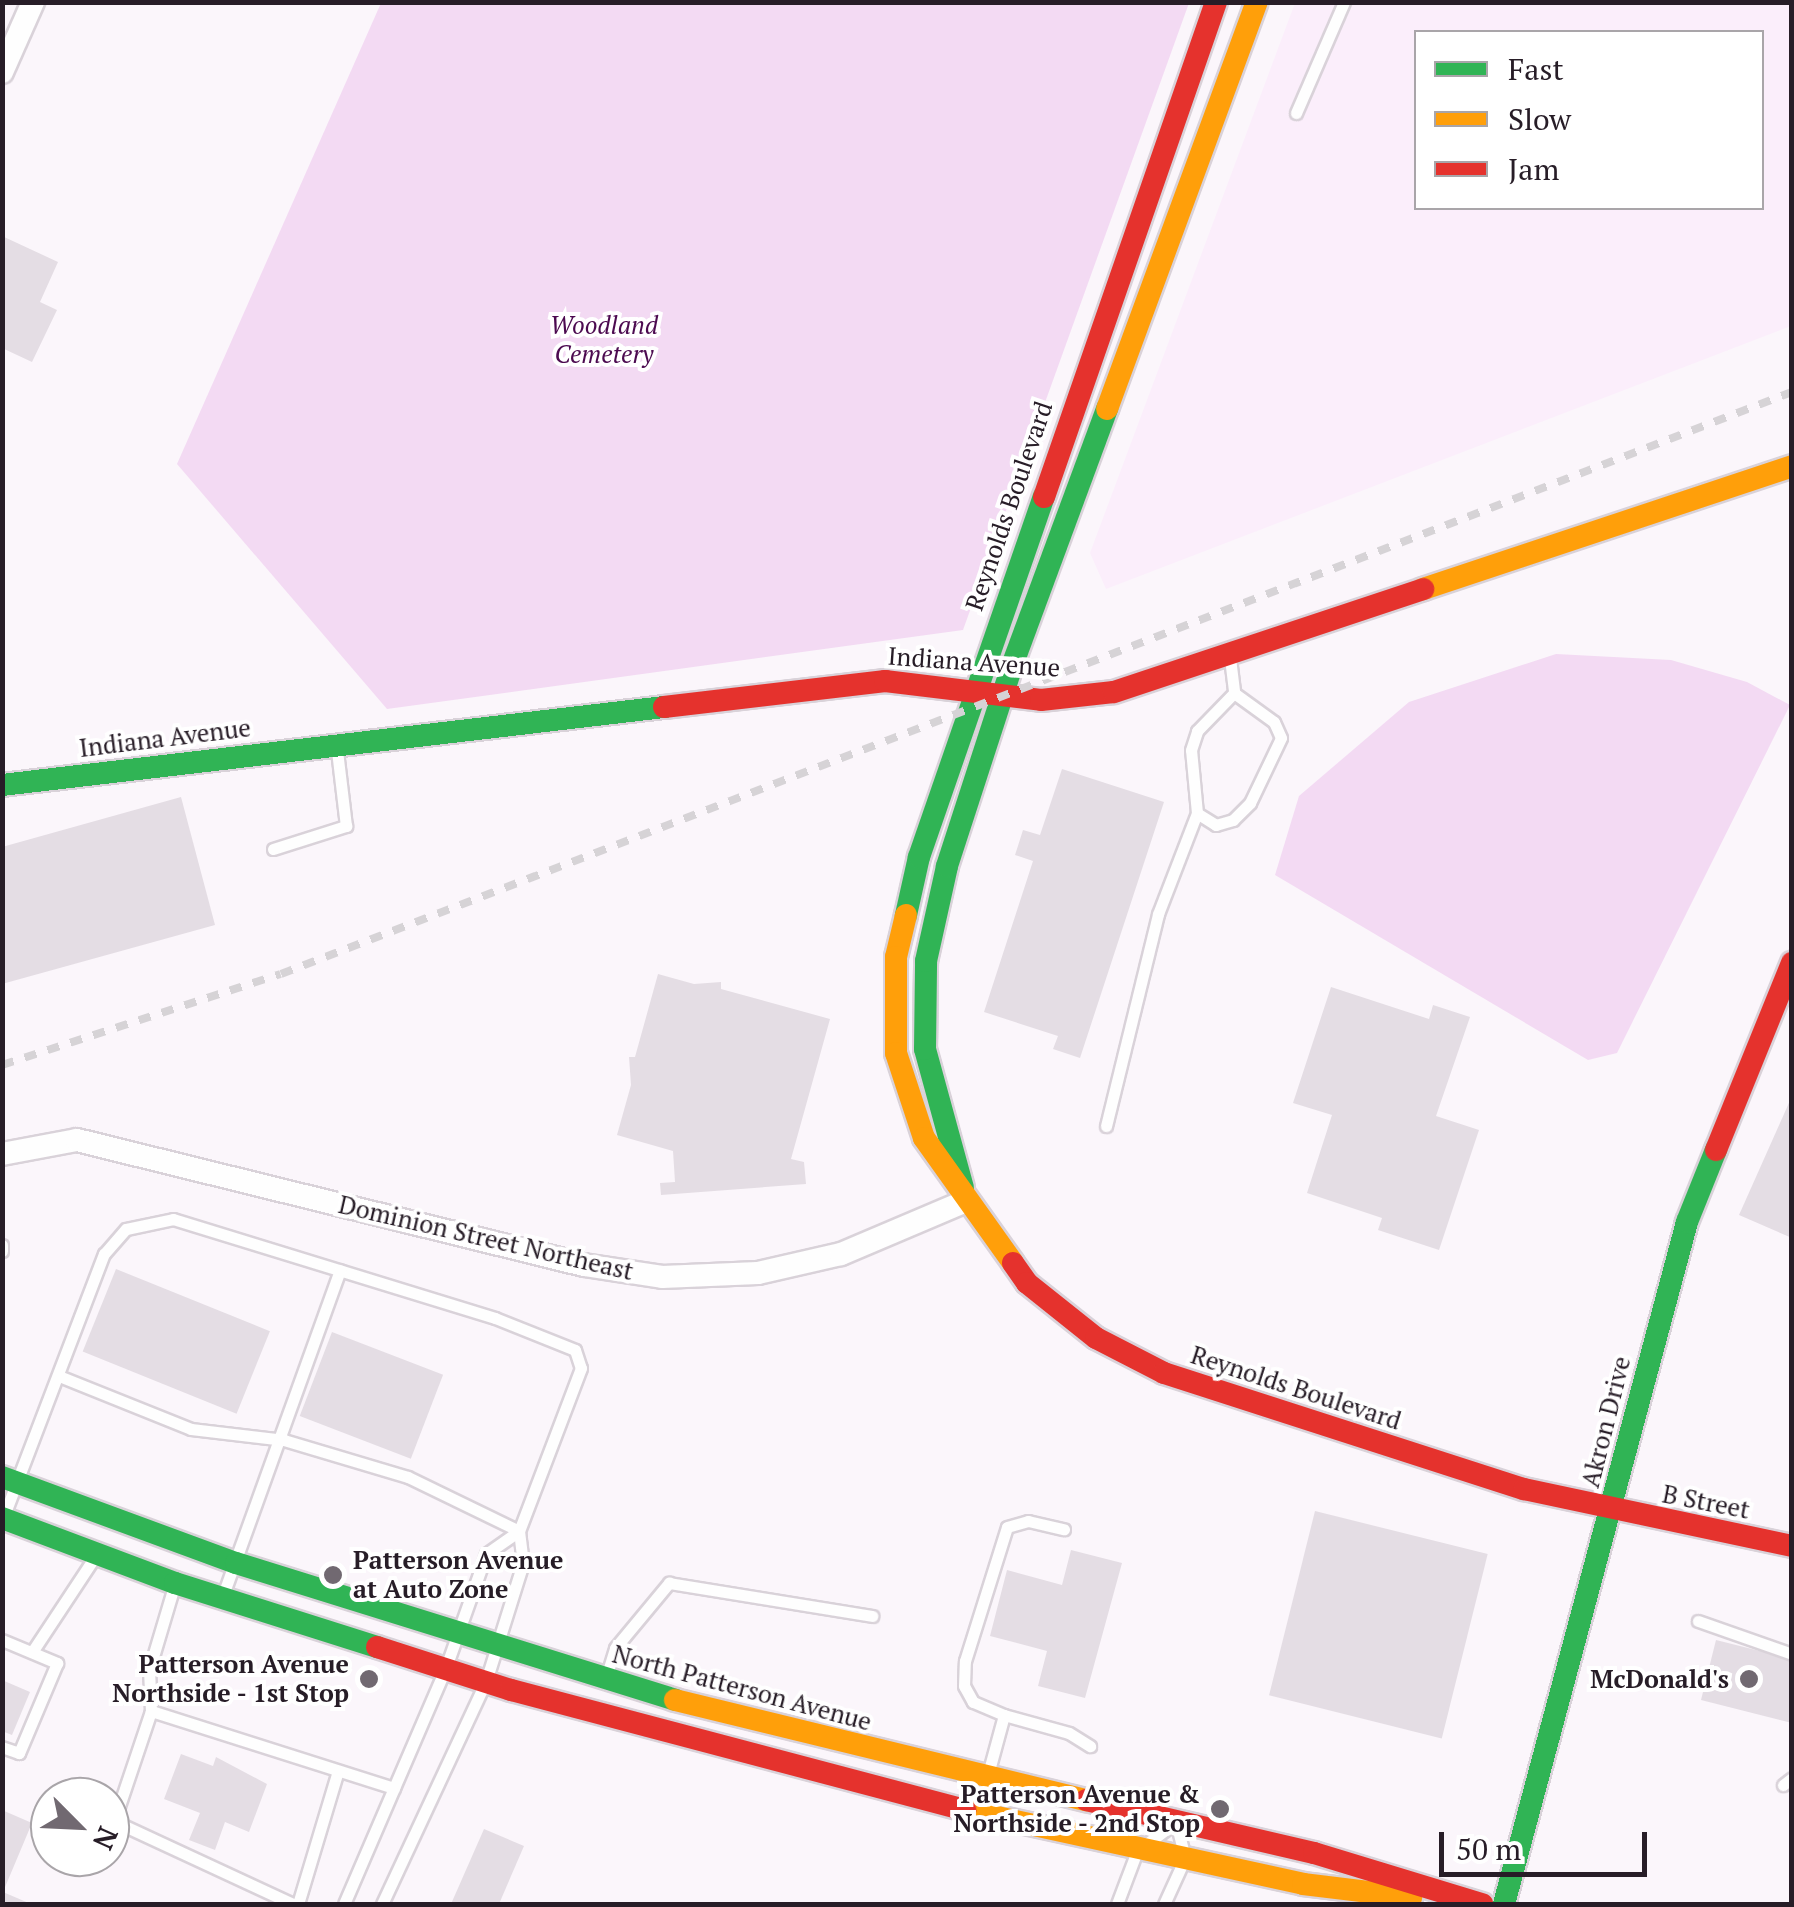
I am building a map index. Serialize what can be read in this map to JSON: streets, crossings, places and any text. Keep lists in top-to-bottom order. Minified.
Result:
{"streets":{"main road":["Reynolds Boulevard","Indiana Avenue","Akron Drive","B Street","North Patterson Avenue"],"street":["Dominion Street Northeast"]},"crossings":[["Reynolds Boulevard","Indiana Avenue"],["Reynolds Boulevard","Dominion Street Northeast"],["Reynolds Boulevard","Akron Drive"],["Reynolds Boulevard","B Street"],["Akron Drive","B Street"]],"parks":["Woodland Cemetery"],"places":["Patterson Avenue at Auto Zone","Patterson Avenue Northside - 1st Stop","McDonald's","Patterson Avenue & Northside - 2nd Stop"],"legend":["Fast","Slow","Jam"],"scale_bar":"50 m","north":"bottom right"}
